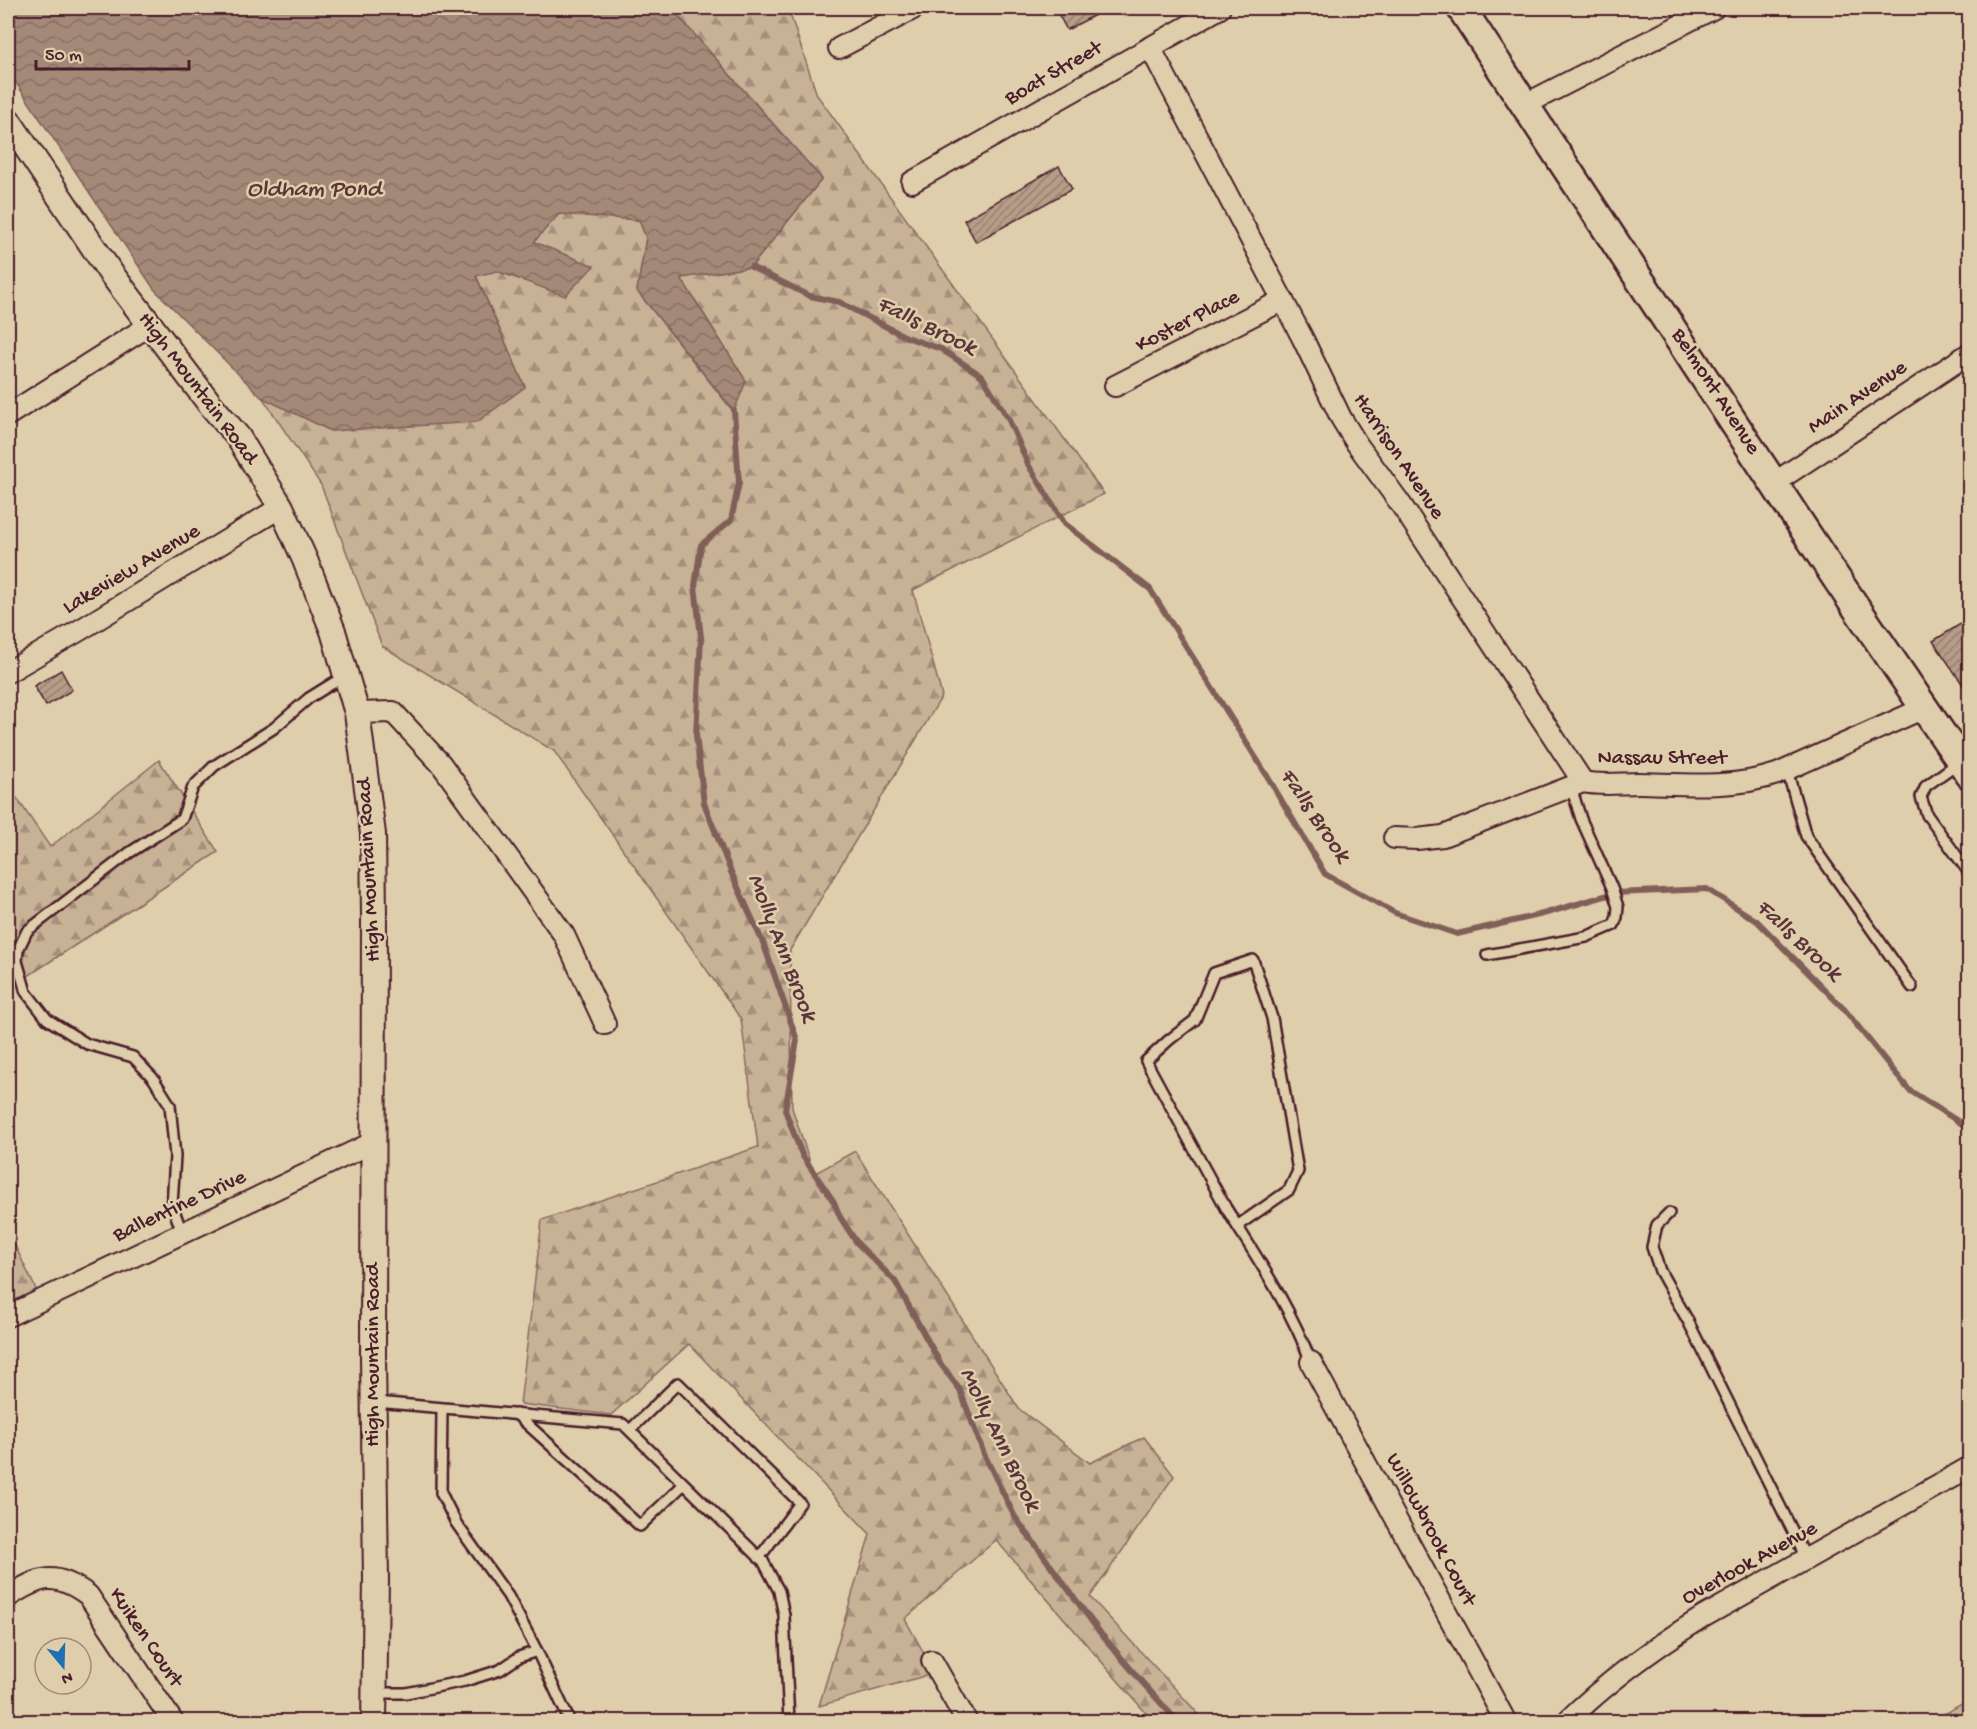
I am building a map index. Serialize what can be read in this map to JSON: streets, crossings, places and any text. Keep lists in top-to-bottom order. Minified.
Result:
{"streets":{"main road":["Belmont Avenue"],"street":["Boat Street","Koster Place","High Mountain Road","Main Avenue","Harrison Avenue","Lakeview Avenue","Nassau Street","Ballentine Drive","Willowbrook Court","Overlook Avenue","Kuiken Court"]},"crossings":[["Boat Street","Harrison Avenue"],["Koster Place","Harrison Avenue"],["High Mountain Road","Lakeview Avenue"],["High Mountain Road","Ballentine Drive"],["Belmont Avenue","Main Avenue"],["Belmont Avenue","Nassau Street"],["Harrison Avenue","Nassau Street"]],"water":["Oldham Pond","Falls Brook","Molly Ann Brook"],"scale_bar":"50 m","north":"bottom"}
